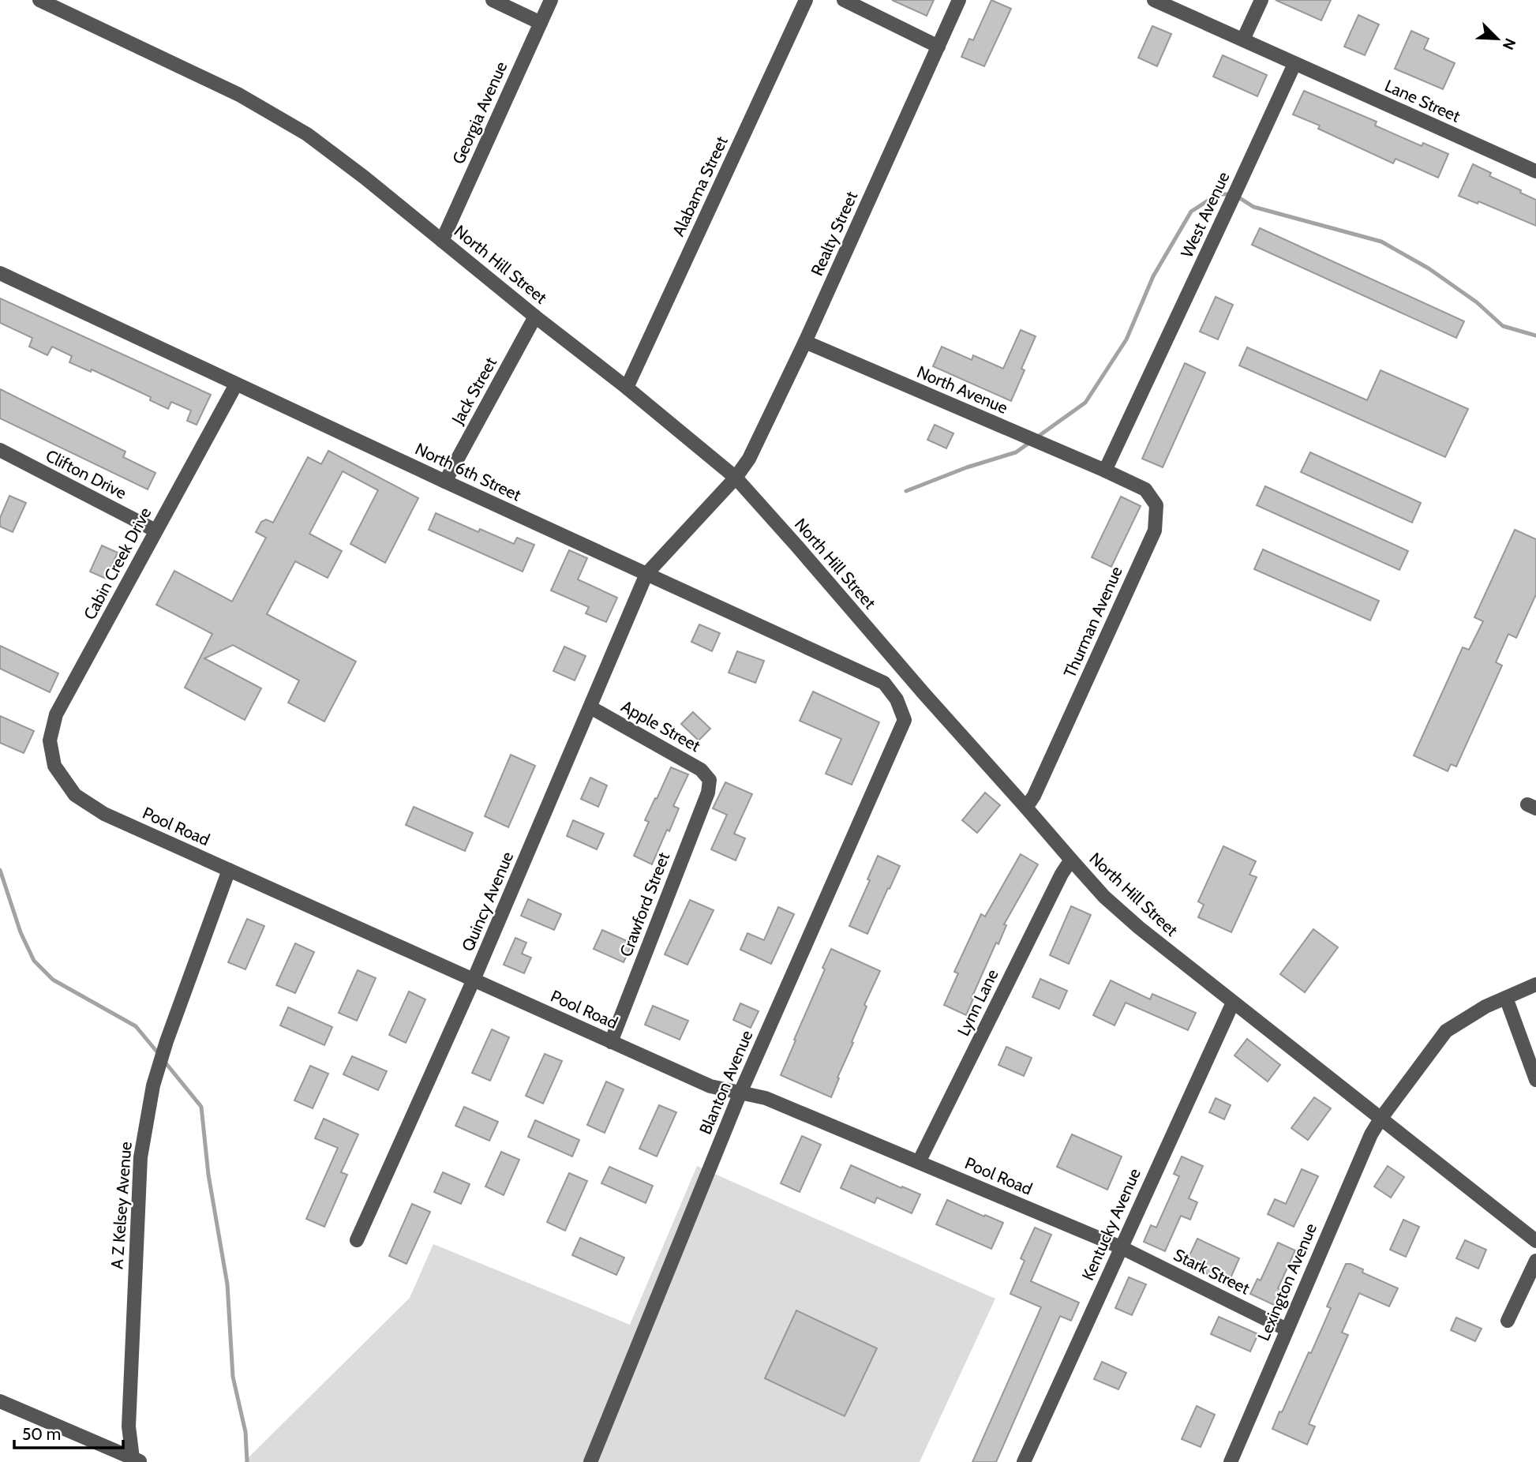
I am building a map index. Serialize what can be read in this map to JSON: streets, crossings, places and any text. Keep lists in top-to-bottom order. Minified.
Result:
{"streets":{"street":["Lane Street","Georgia Avenue","Alabama Street","West Avenue","Realty Street","North Hill Street","North Avenue","Jack Street","North 6th Street","Clifton Drive","Cabin Creek Drive","Thurman Avenue","Apple Street","Pool Road","Quincy Avenue","Crawford Street","Lynn Lane","Blanton Avenue","A Z Kelsey Avenue","Kentucky Avenue","Stark Street","Lexington Avenue"]},"crossings":[["Lane Street","West Avenue"],["Georgia Avenue","North Hill Street"],["Alabama Street","North Hill Street"],["West Avenue","North Avenue"],["West Avenue","Thurman Avenue"],["Realty Street","North Hill Street"],["Realty Street","North Avenue"],["Realty Street","North 6th Street"],["Realty Street","Quincy Avenue"],["North Hill Street","Jack Street"],["North Hill Street","Thurman Avenue"],["North Hill Street","Lynn Lane"],["North Hill Street","Kentucky Avenue"],["North Hill Street","Lexington Avenue"],["North Avenue","Thurman Avenue"],["Jack Street","North 6th Street"],["North 6th Street","Cabin Creek Drive"],["North 6th Street","Quincy Avenue"],["North 6th Street","Blanton Avenue"],["Clifton Drive","Cabin Creek Drive"],["Cabin Creek Drive","Pool Road"],["Apple Street","Quincy Avenue"],["Apple Street","Crawford Street"],["Pool Road","Quincy Avenue"],["Pool Road","Crawford Street"],["Pool Road","Lynn Lane"],["Pool Road","Blanton Avenue"],["Pool Road","A Z Kelsey Avenue"],["Pool Road","Kentucky Avenue"],["Pool Road","Stark Street"],["Kentucky Avenue","Stark Street"],["Stark Street","Lexington Avenue"]],"scale_bar":"50 m","north":"bottom right"}
